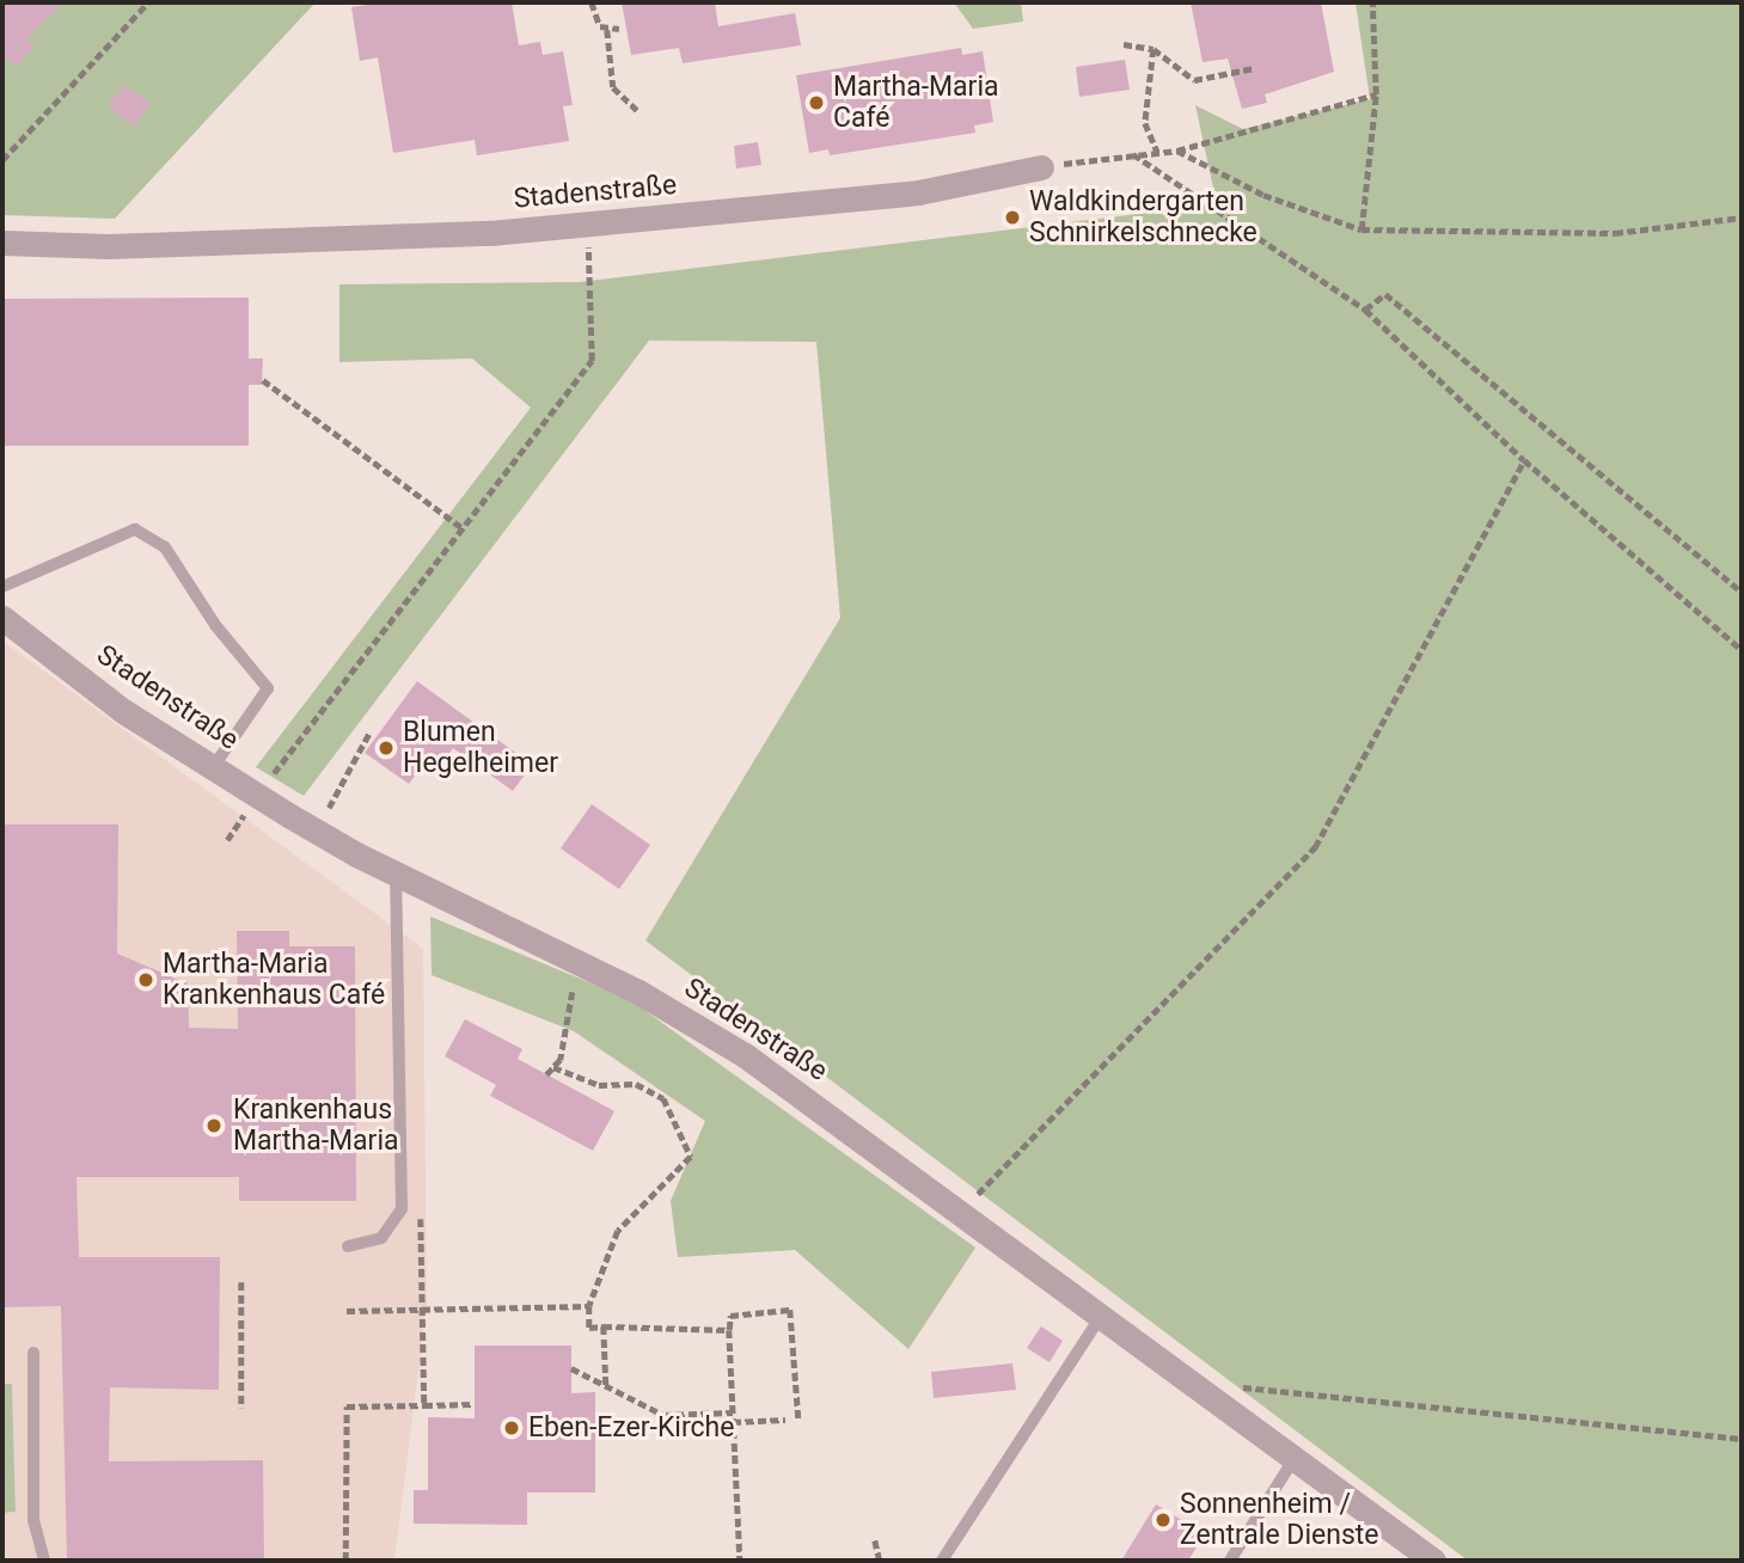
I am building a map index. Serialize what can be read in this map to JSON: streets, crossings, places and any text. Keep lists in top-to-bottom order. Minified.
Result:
{"streets":{"street":["Stadenstraße"]},"places":["Martha-Maria Café","Waldkindergarten Schnirkelschnecke","Blumen Hegelheimer","Martha-Maria Krankenhaus Café","Krankenhaus Martha-Maria","Eben-Ezer-Kirche","Sonnenheim / Zentrale Dienste"]}
